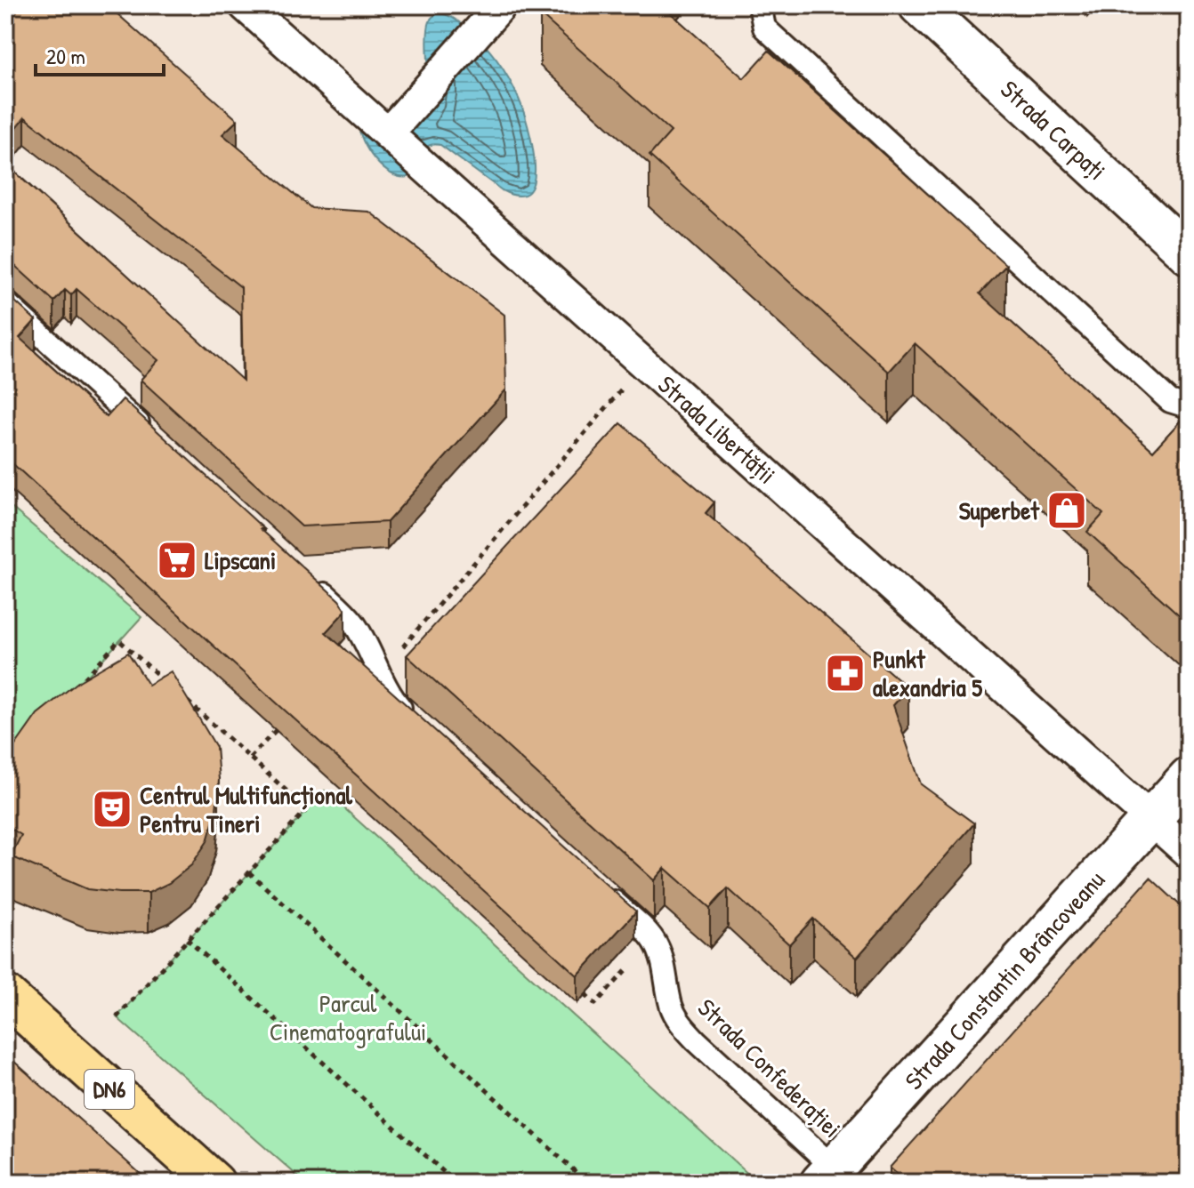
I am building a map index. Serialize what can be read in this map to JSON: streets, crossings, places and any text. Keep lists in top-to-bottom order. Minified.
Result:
{"streets":{"main road":["DN6"],"street":["Strada Carpați","Strada Libertății","Strada Constantin Brâncoveanu"],"lane":["Strada Confederației"]},"crossings":[["Strada Libertății","Strada Constantin Brâncoveanu"],["Strada Constantin Brâncoveanu","Strada Confederației"]],"parks":["Parcul Cinematografului"],"places":{"shop":["Superbet"],"supermarket":["Lipscani"],"pharmacy":["Punkt alexandria 5"],"theatre":["Centrul Multifuncțional Pentru Tineri"]},"scale_bar":"20 m"}
